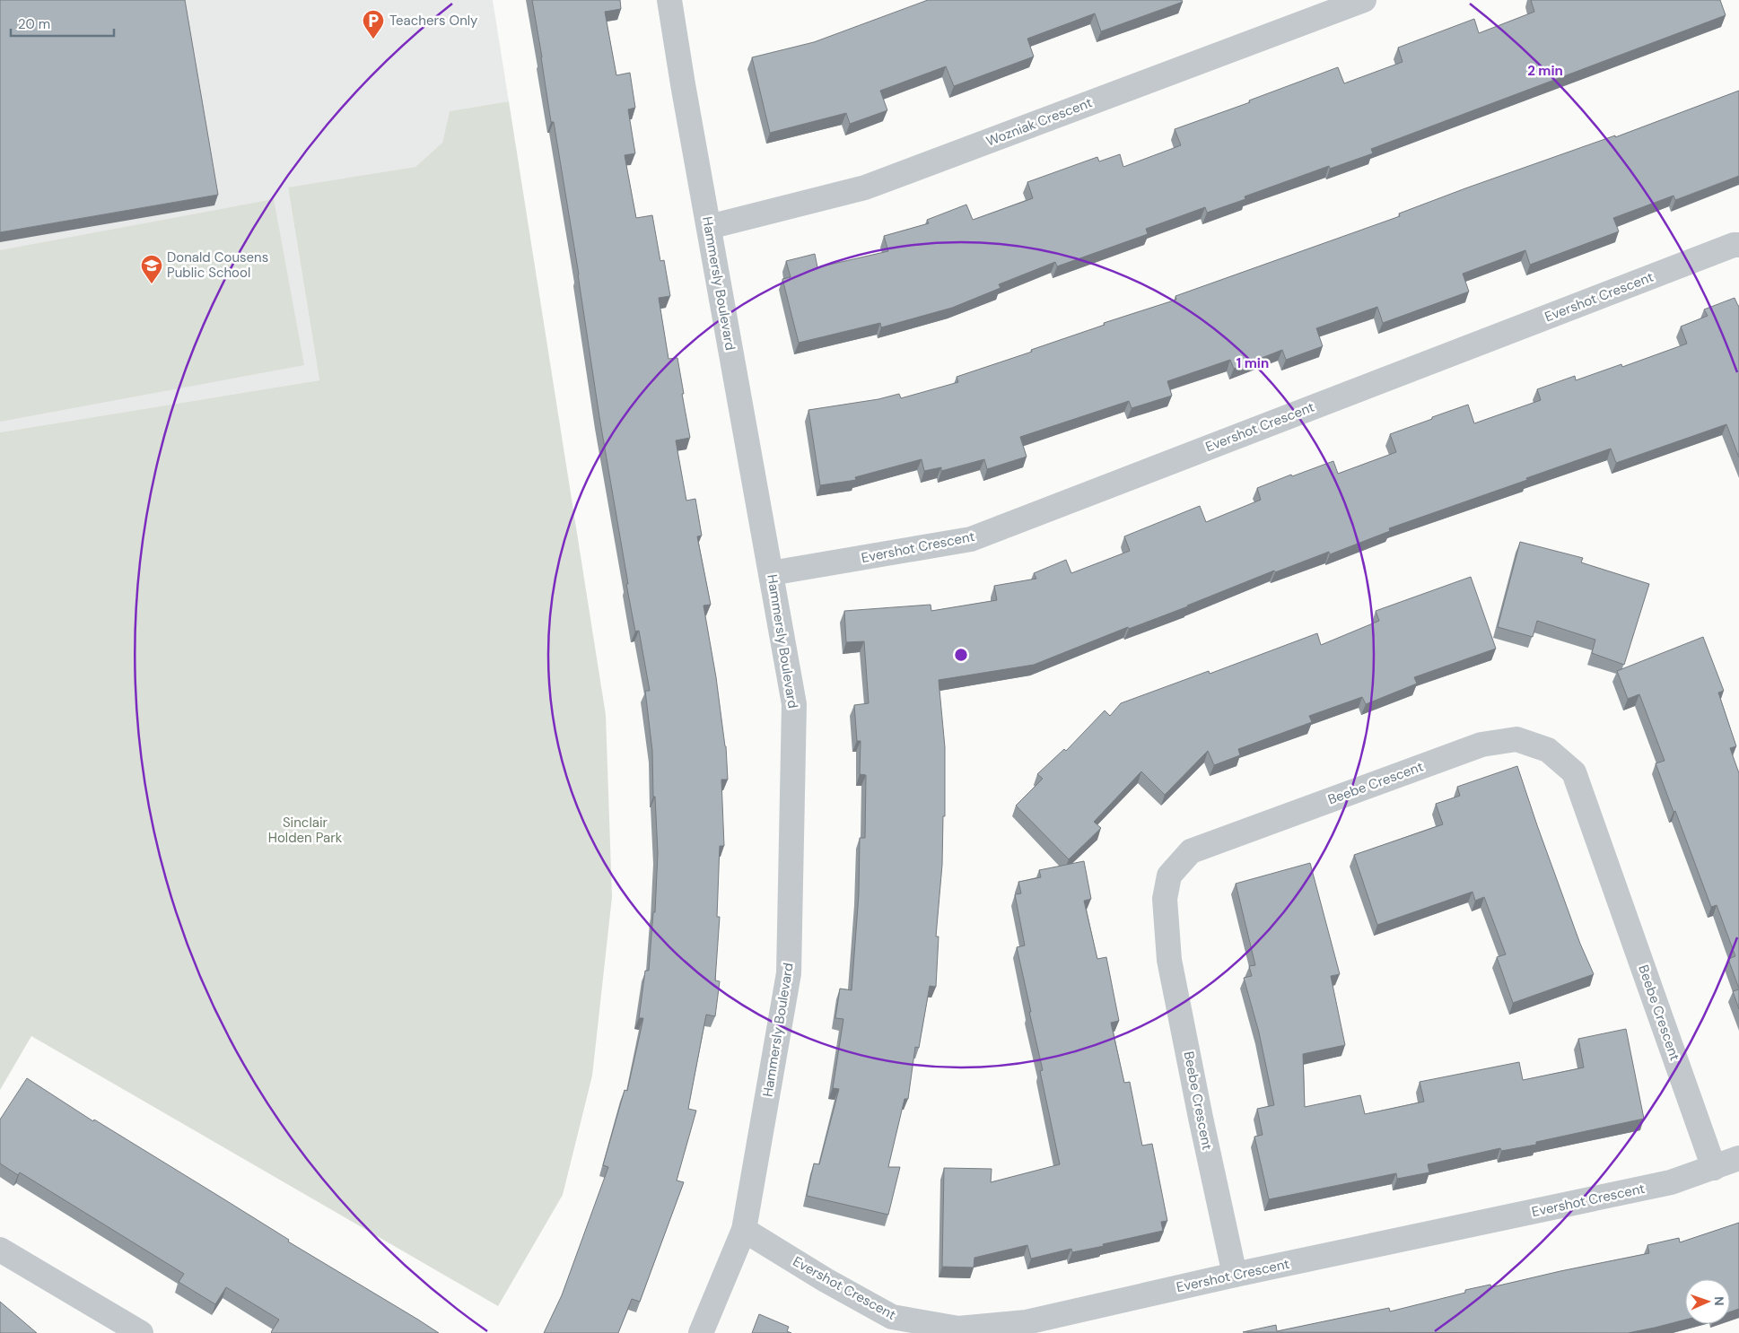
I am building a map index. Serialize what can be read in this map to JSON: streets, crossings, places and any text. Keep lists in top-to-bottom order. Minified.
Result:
{"streets":{"street":["Wozniak Crescent","Hammersly Boulevard","Evershot Crescent","Beebe Crescent"]},"crossings":[["Wozniak Crescent","Hammersly Boulevard"],["Hammersly Boulevard","Evershot Crescent"],["Evershot Crescent","Beebe Crescent"]],"parks":["Sinclair Holden Park"],"places":{"parking":["Teachers Only"],"school or university":["Donald Cousens Public School"]},"scale_bar":"20 m","north":"right","rings":["2 min","1 min"]}
